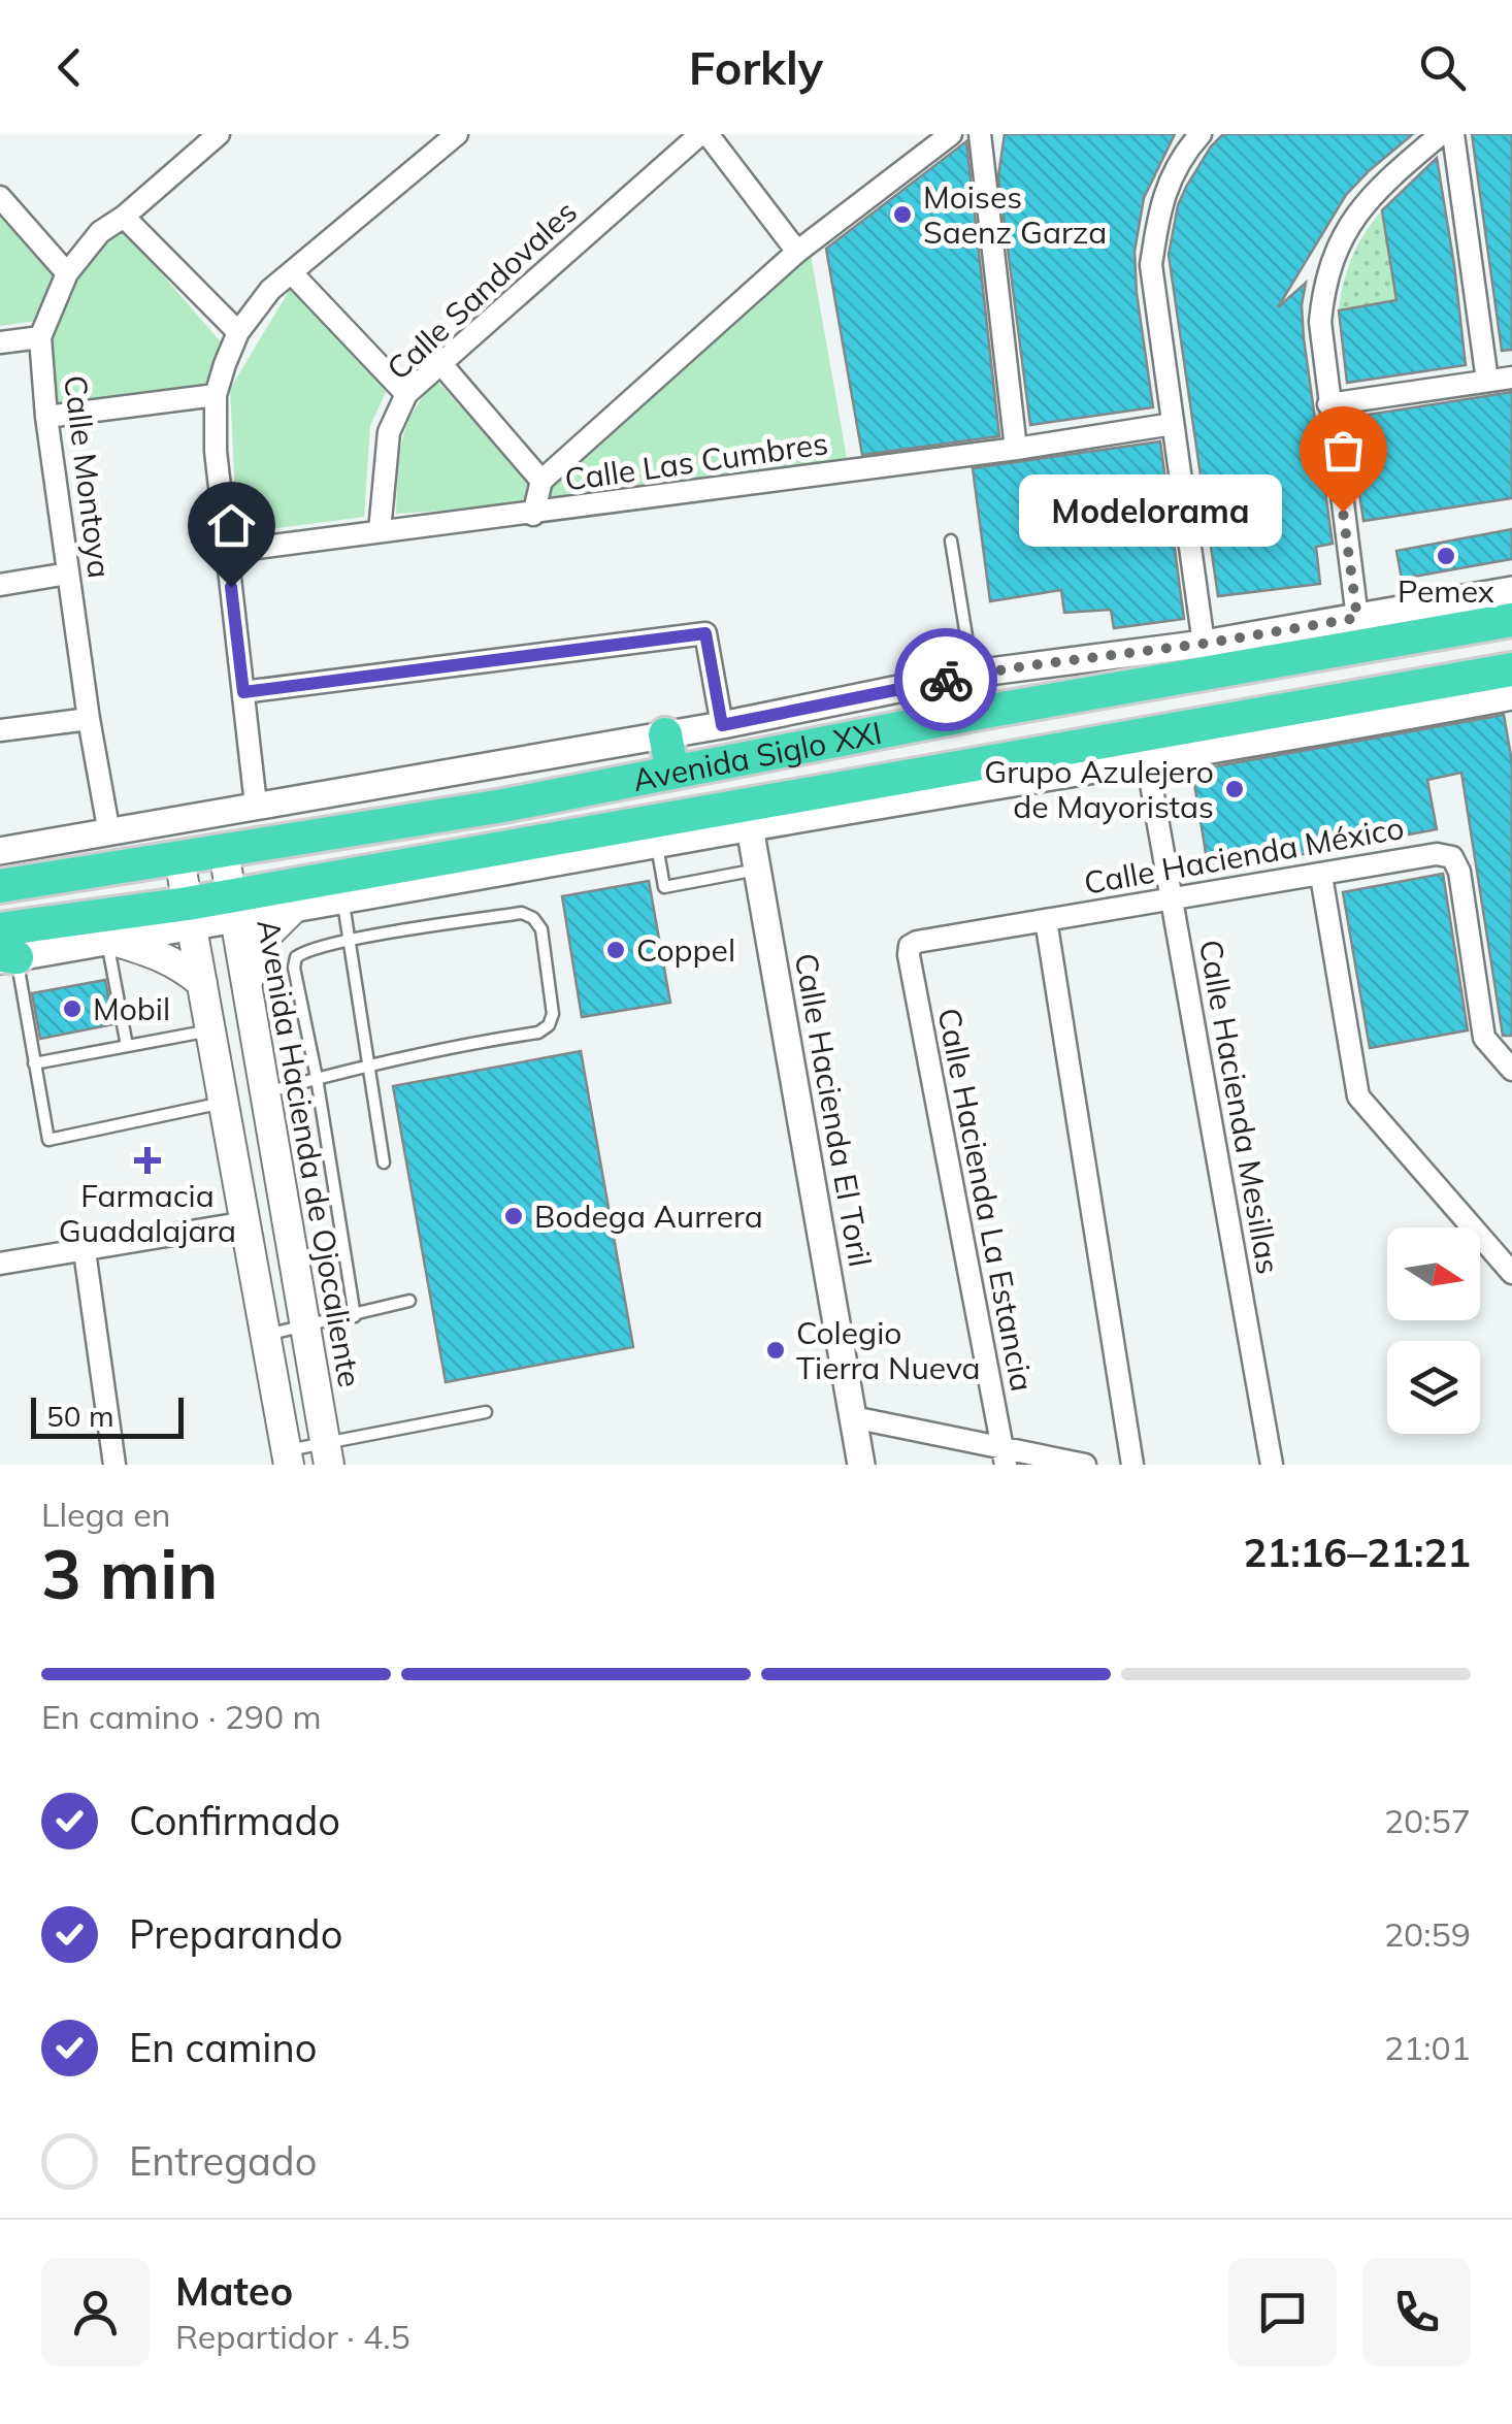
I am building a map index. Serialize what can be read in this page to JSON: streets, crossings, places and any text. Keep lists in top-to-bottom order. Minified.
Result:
{"streets":{"highway":["Avenida Siglo XXI"],"main road":["Avenida Hacienda de Ojocaliente"],"street":["Calle Sandovales","Calle Las Cumbres","Calle Montoya","Calle Hacienda México","Calle Hacienda Mesillas","Calle Hacienda El Toril","Calle Hacienda La Estancia"]},"crossings":[["Calle Sandovales","Calle Las Cumbres"],["Calle Montoya","Avenida Siglo XXI"],["Avenida Siglo XXI","Calle Hacienda Mesillas"],["Avenida Siglo XXI","Calle Hacienda El Toril"],["Avenida Siglo XXI","Avenida Hacienda de Ojocaliente"],["Calle Hacienda México","Calle Hacienda Mesillas"],["Calle Hacienda México","Calle Hacienda La Estancia"]],"places":{"other":["Moises Saenz Garza","Modelorama","Pemex","Grupo Azulejero de Mayoristas","Coppel","Mobil","Bodega Aurrera","Colegio Tierra Nueva"],"health":["Farmacia Guadalajara"]},"scale_bar":"50 m","north":"right","page":{"header":"Forkly","bubble":"Modelorama","scale":"50 m","heading":["3 min","Llega en","21:16–21:21"],"panel":["Mateo","Repartidor · 4.5"],"bar":"En camino · 290 m","list":[["Confirmado","20:57"],["Preparando","20:59"],["En camino","21:01"],"Entregado"]}}
